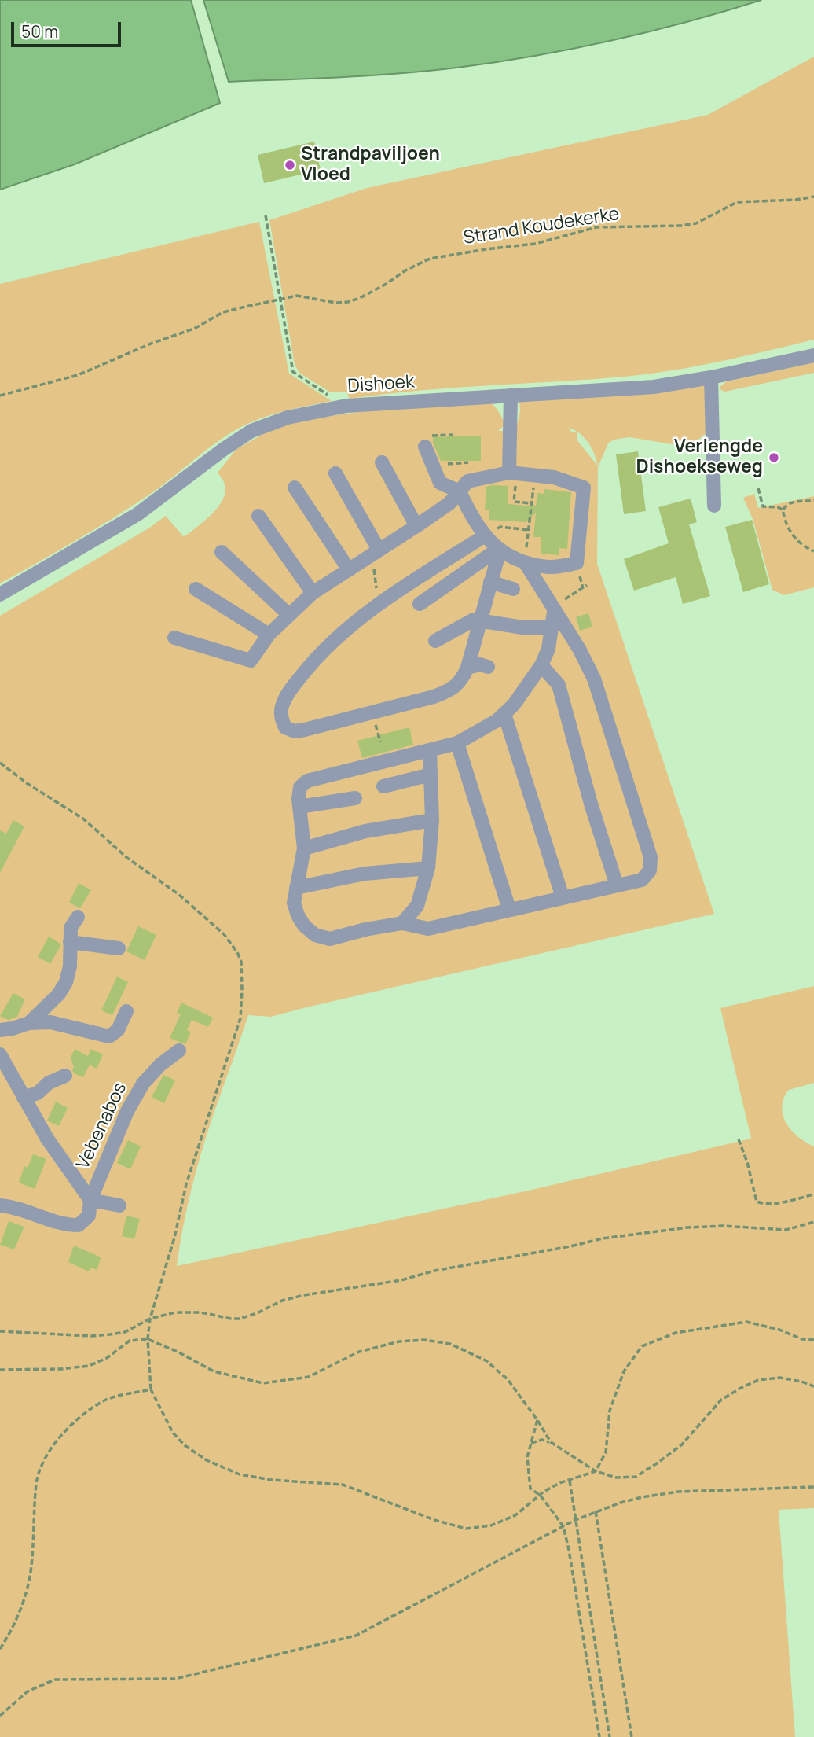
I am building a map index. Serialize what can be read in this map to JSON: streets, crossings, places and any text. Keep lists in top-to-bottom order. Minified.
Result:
{"streets":{"street":["Dishoek","Vebenabos"],"path":["Strand Koudekerke"]},"places":["Strandpaviljoen Vloed","Verlengde Dishoekseweg"],"scale_bar":"50 m"}
